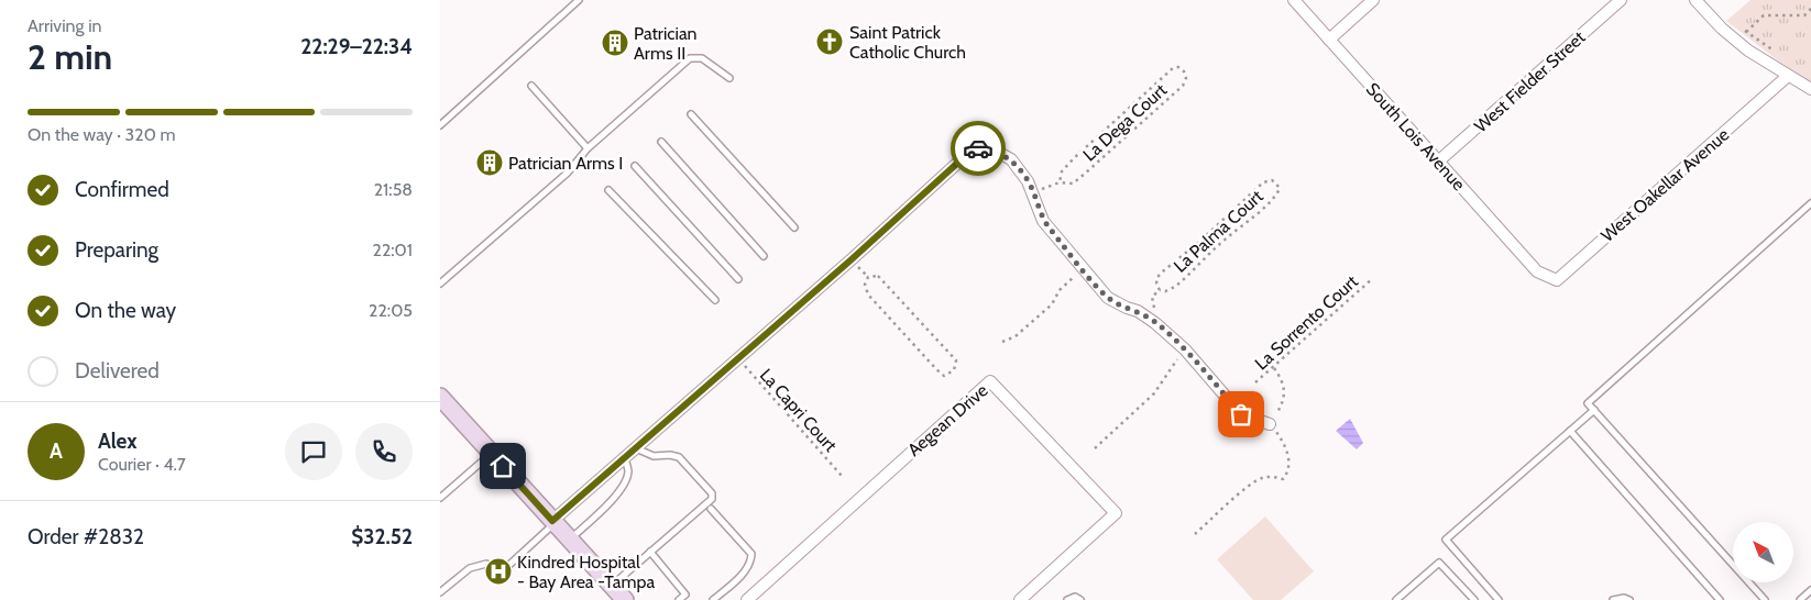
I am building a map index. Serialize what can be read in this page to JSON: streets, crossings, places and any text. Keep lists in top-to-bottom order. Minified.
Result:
{"streets":{"street":["West Fielder Street","South Lois Avenue","West Oakellar Avenue","Aegean Drive"],"path":["La Dega Court","La Palma Court","La Sorrento Court","La Capri Court"]},"crossings":[["West Fielder Street","South Lois Avenue"],["South Lois Avenue","West Oakellar Avenue"]],"places":{"church":["Saint Patrick Catholic Church"],"building":["Patrician Arms II","Patrician Arms I"],"hospital":["Kindred Hospital - Bay Area -Tampa"]},"north":"top left","page":{"heading":["2 min","Arriving in","22:29–22:34"],"panel":["Alex","Courier · 4.7","Order #2832","$32.52"],"bar":"On the way · 320 m","list":[["Confirmed","21:58"],["Preparing","22:01"],["On the way","22:05"],"Delivered"],"round":"A"}}
